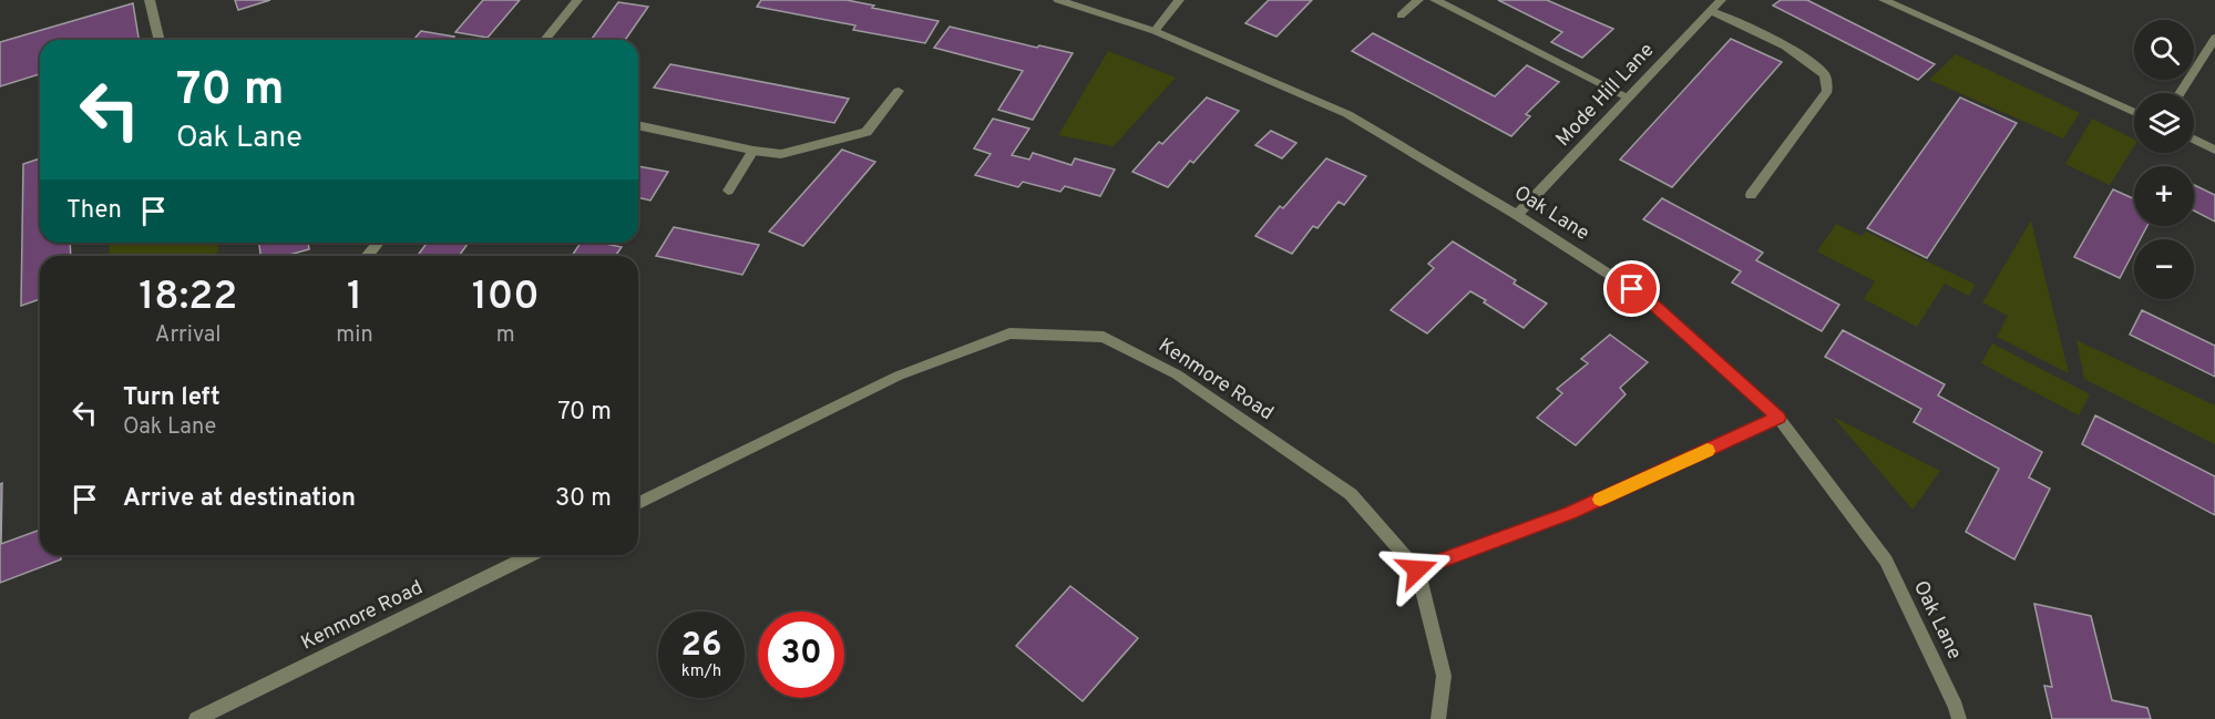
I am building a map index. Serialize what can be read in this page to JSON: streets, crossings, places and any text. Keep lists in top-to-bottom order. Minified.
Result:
{"streets":{"street":["Mode Hill Lane","Oak Lane","Kenmore Road"]},"crossings":[["Mode Hill Lane","Oak Lane"]],"page":{"map_buttons":["+","−"],"turn":["70 m","Oak Lane"],"then":"Then","eta":["18:22","Arrival","1","min","100","m"],"list":[{"name":"Turn left","note":"Oak Lane","value":"70 m"},{"name":"Arrive at destination","value":"30 m"}],"speed":"26 km/h","limit":"30"}}
